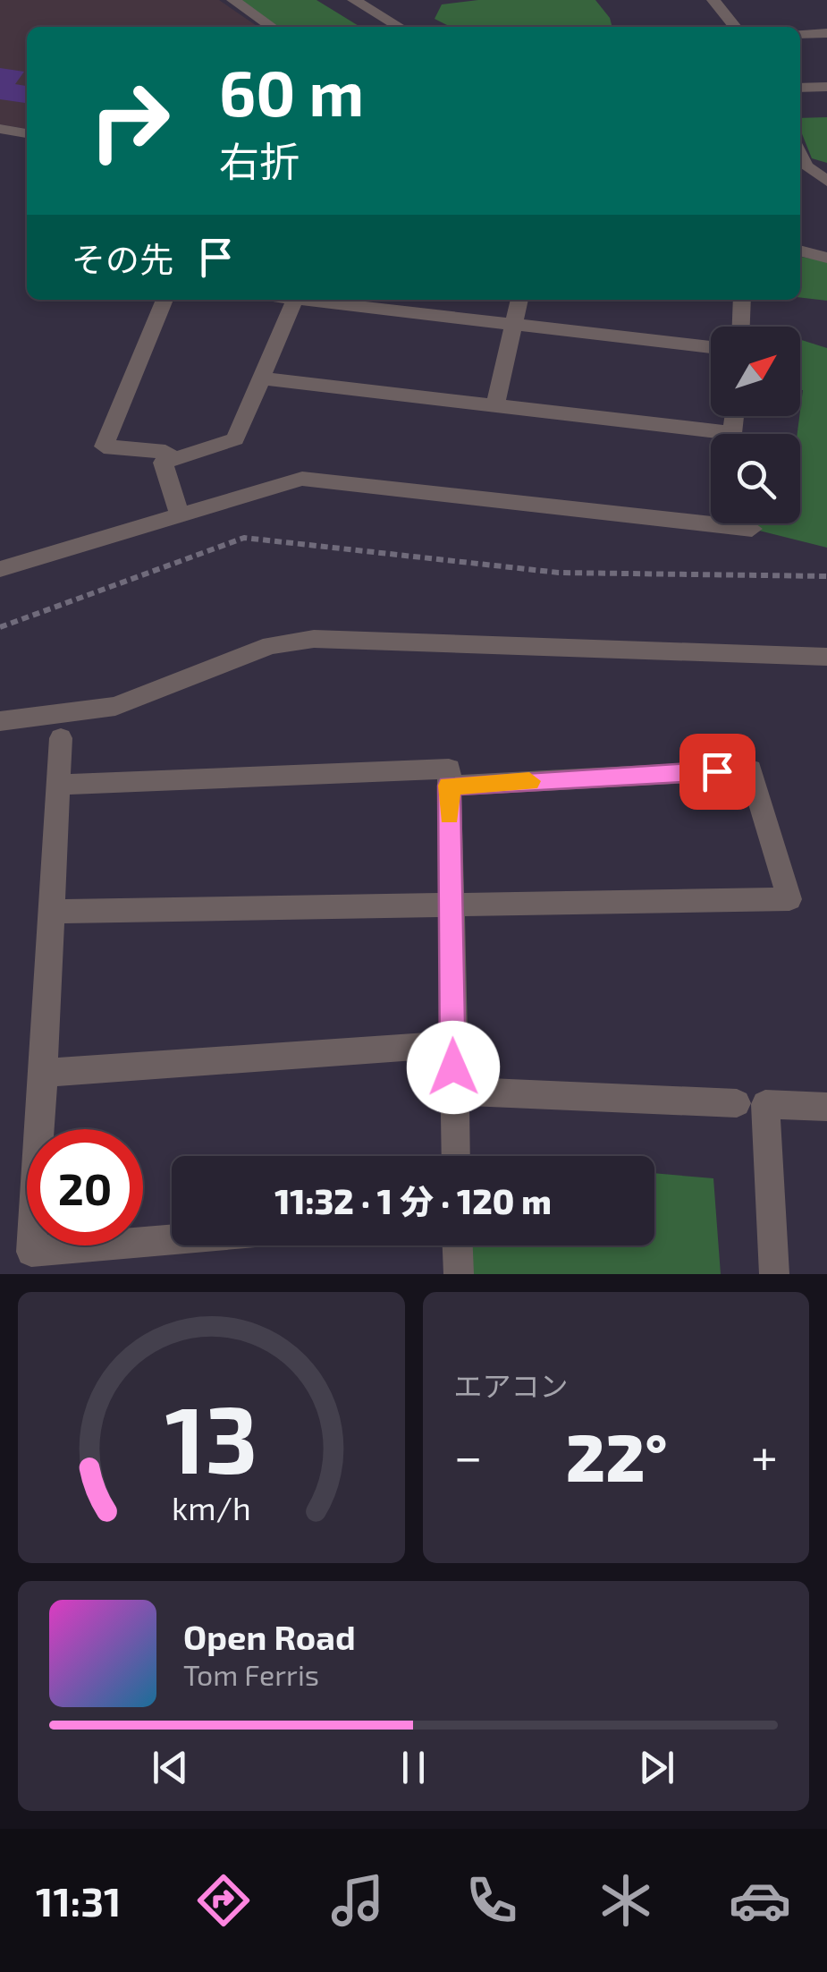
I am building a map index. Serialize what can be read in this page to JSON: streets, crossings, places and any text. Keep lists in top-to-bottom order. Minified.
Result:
{"north":"top right","page":{"turn":["60 m","右折"],"then":"その先","limit":"20","trip":"11:32 · 1 分 · 120 m","tile":"エアコン","heat":["−","22°","+"],"song":["Open Road","Tom Ferris"],"tabs":"11:31","gauge":["13","km/h"]}}
